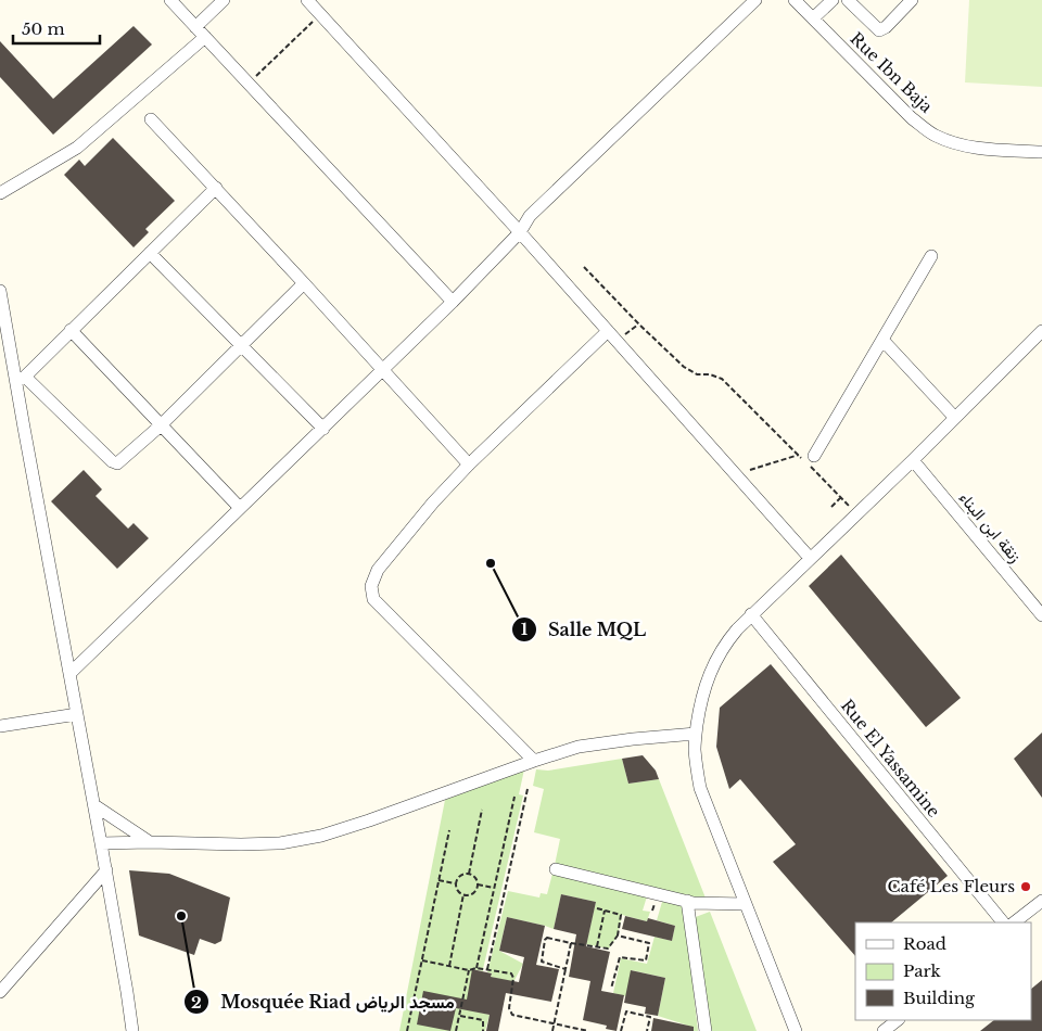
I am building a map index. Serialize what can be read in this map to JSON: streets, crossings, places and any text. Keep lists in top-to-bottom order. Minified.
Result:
{"streets":{"street":["Rue Ibn Baja","زنقة ابن البناء","Rue El Yassamine"]},"places":["Salle MQL","Café Les Fleurs","Mosquée Riad مسجد الرياض"],"legend":["Road","Park","Building"],"scale_bar":"50 m"}
